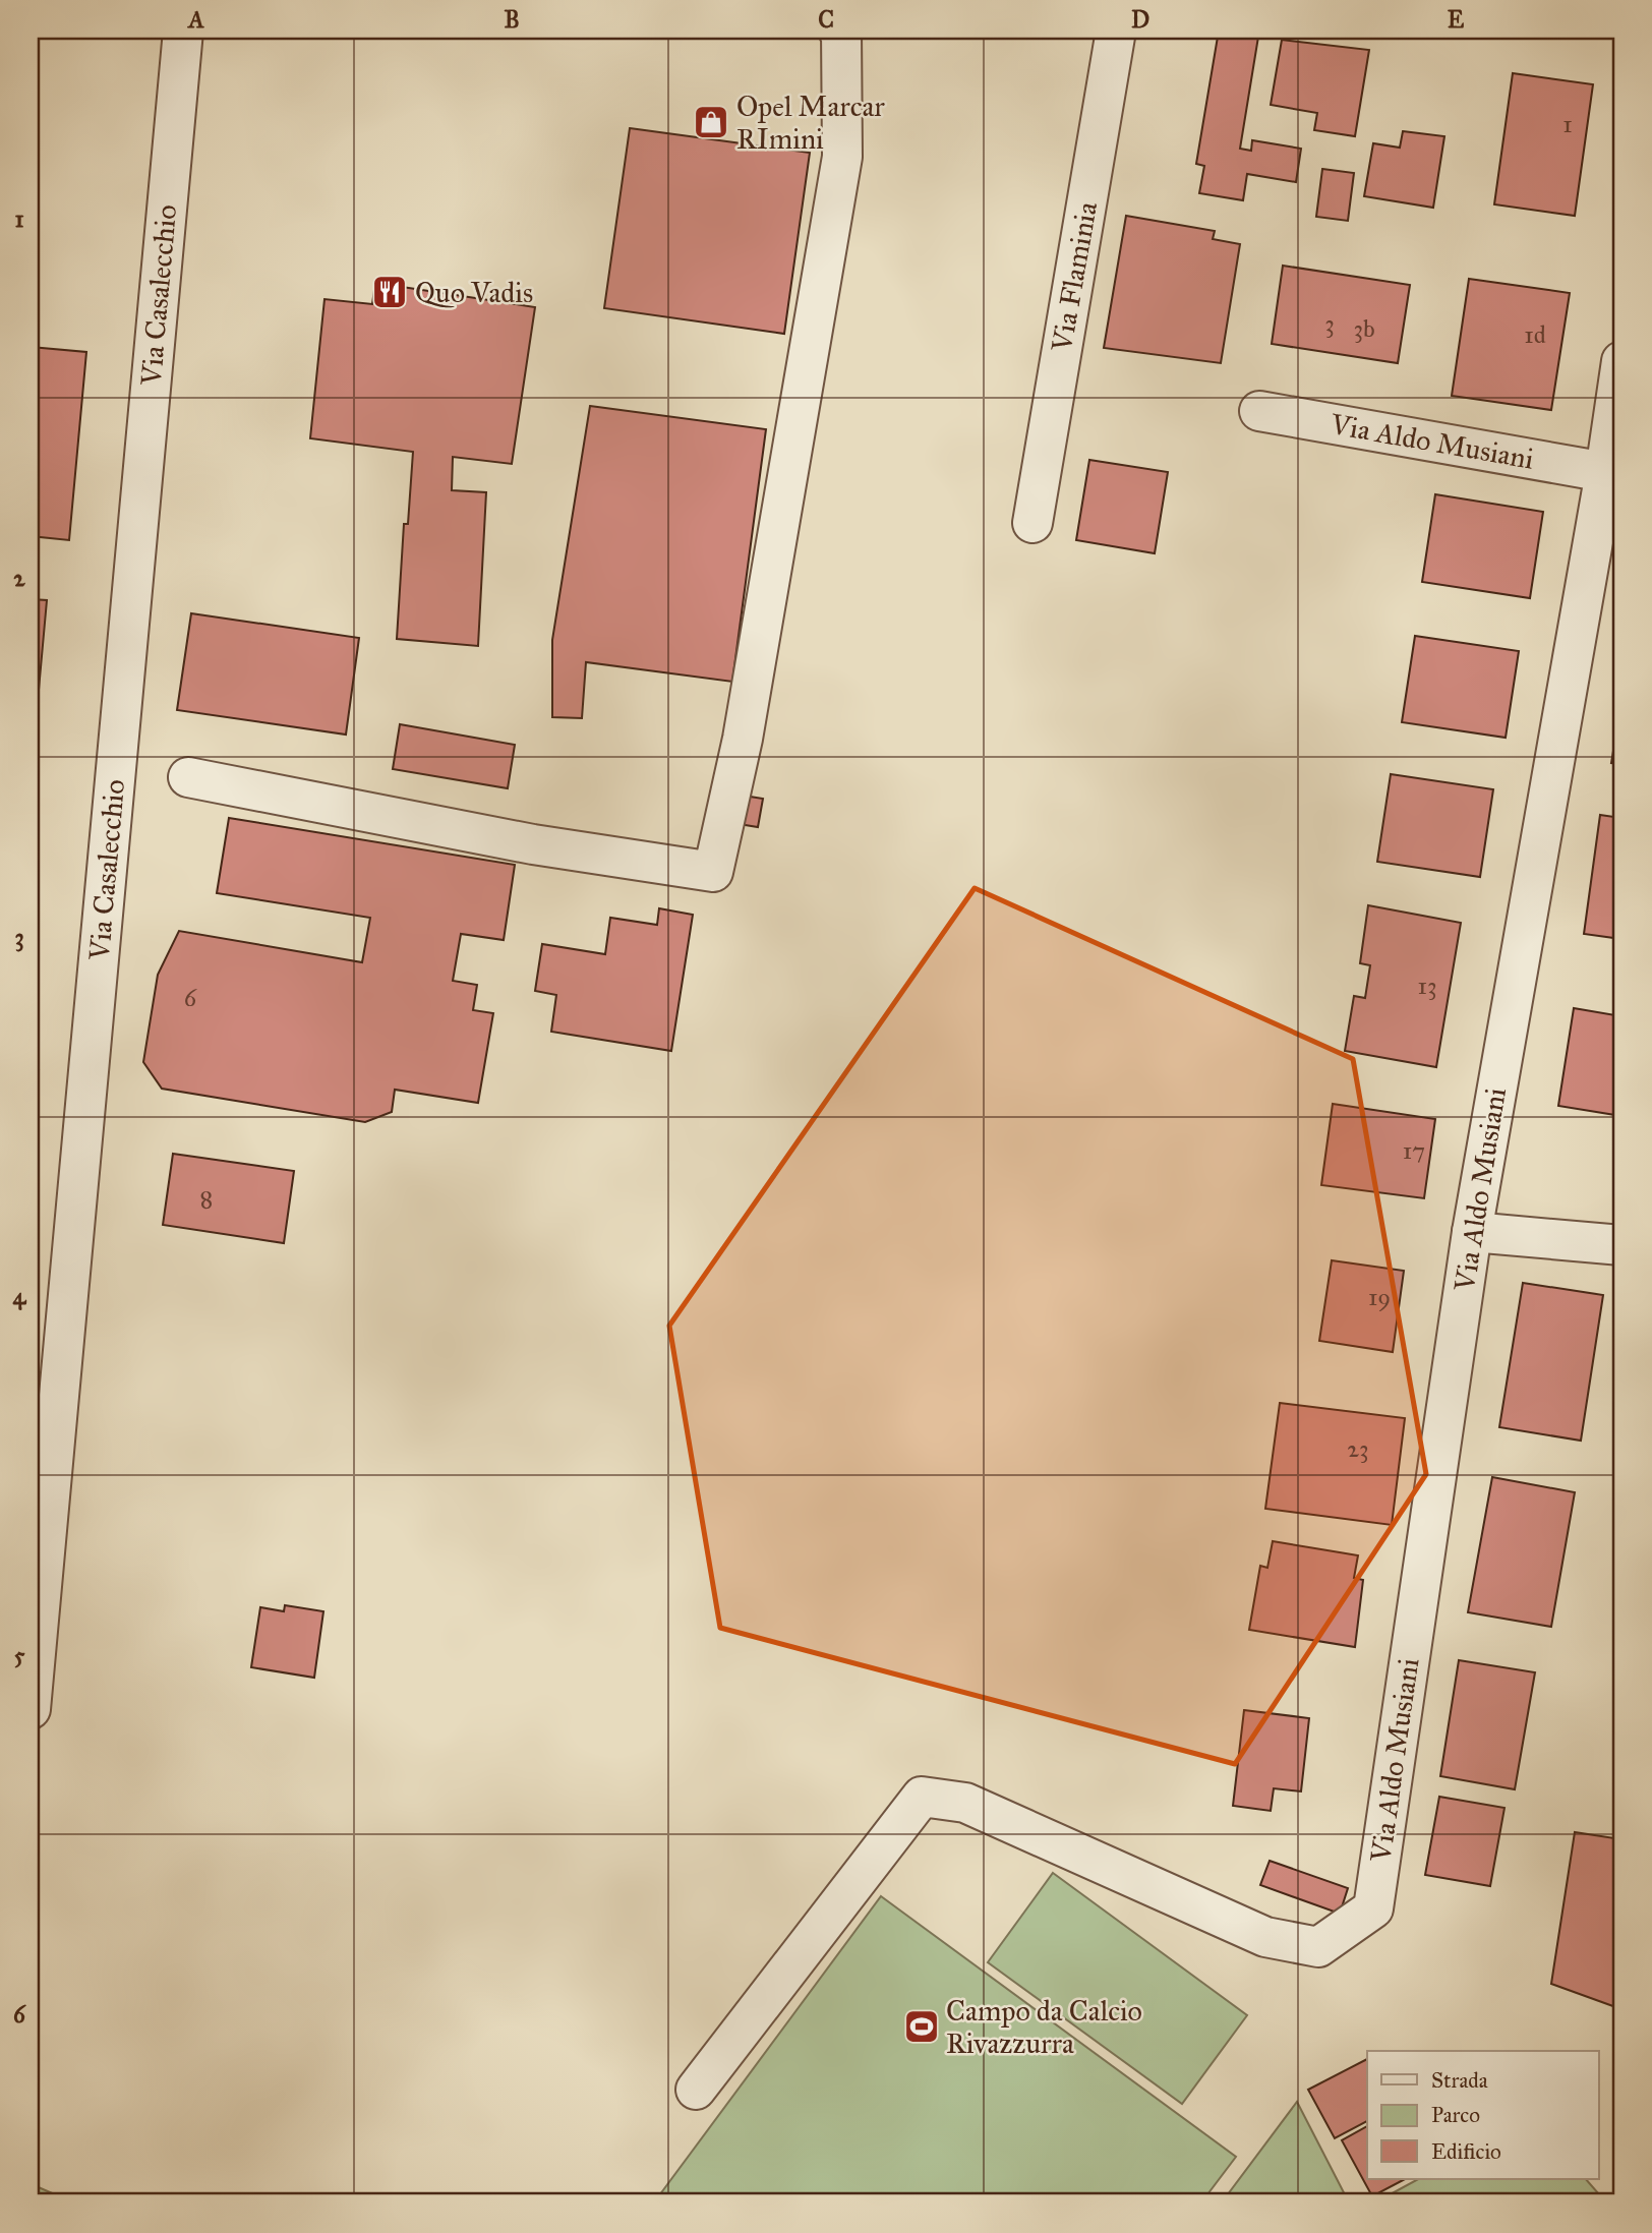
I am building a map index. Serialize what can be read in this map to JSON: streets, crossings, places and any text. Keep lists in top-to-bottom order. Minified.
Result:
{"streets":{"street":["Via Flaminia","Via Casalecchio","Via Aldo Musiani"]},"places":{"shop":["Opel Marcar RImini"],"restaurant":["Quo Vadis"],"sports":["Campo da Calcio Rivazzurra"]},"house_numbers":["1","3","3b","1d","13","6","17","8","19","23"],"legend":["Strada","Parco","Edificio"],"grid":{"columns":["A","B","C","D","E"],"rows":["1","2","3","4","5","6"]}}
